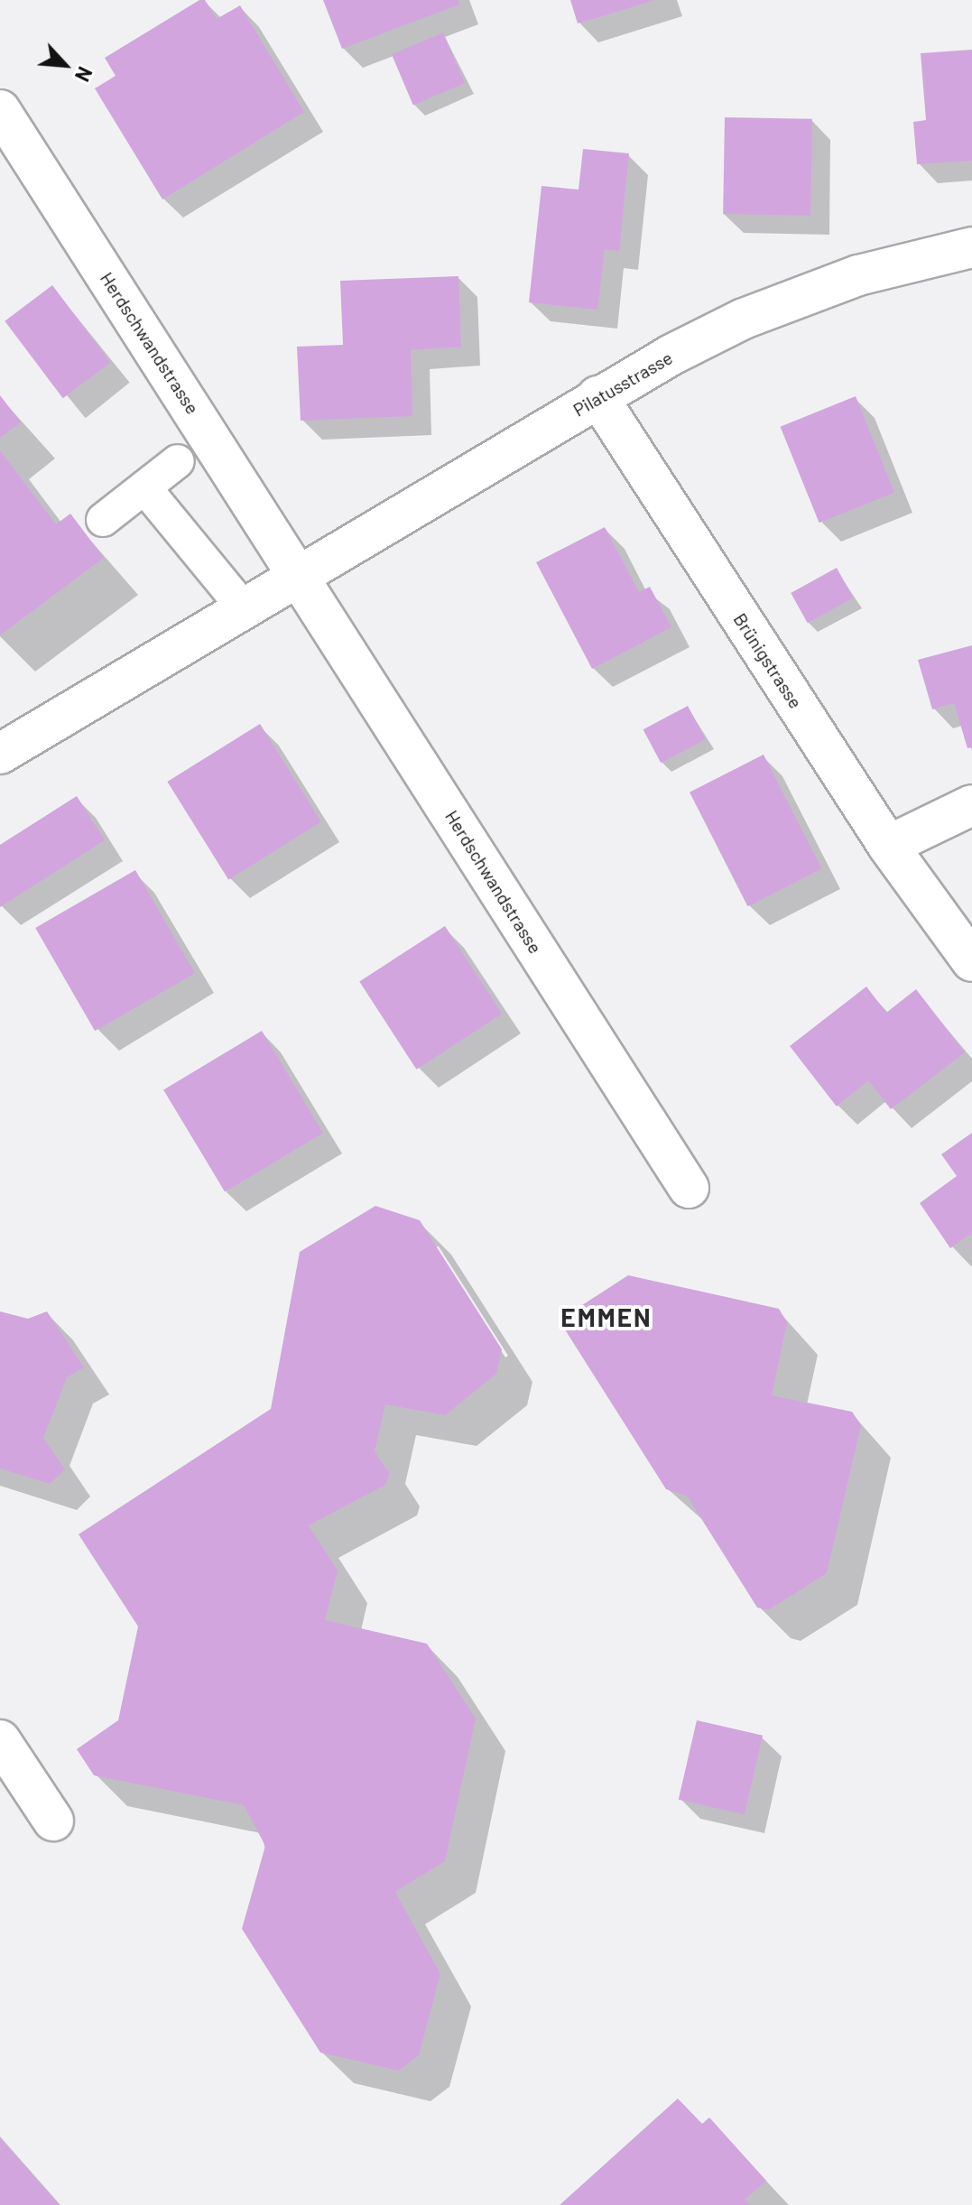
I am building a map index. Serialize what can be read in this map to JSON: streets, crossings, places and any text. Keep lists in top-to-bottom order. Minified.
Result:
{"streets":{"street":["Herdschwandstrasse","Pilatusstrasse","Brünigstrasse"]},"crossings":[["Herdschwandstrasse","Pilatusstrasse"],["Pilatusstrasse","Brünigstrasse"]],"districts":["EMMEN"],"north":"bottom right"}
